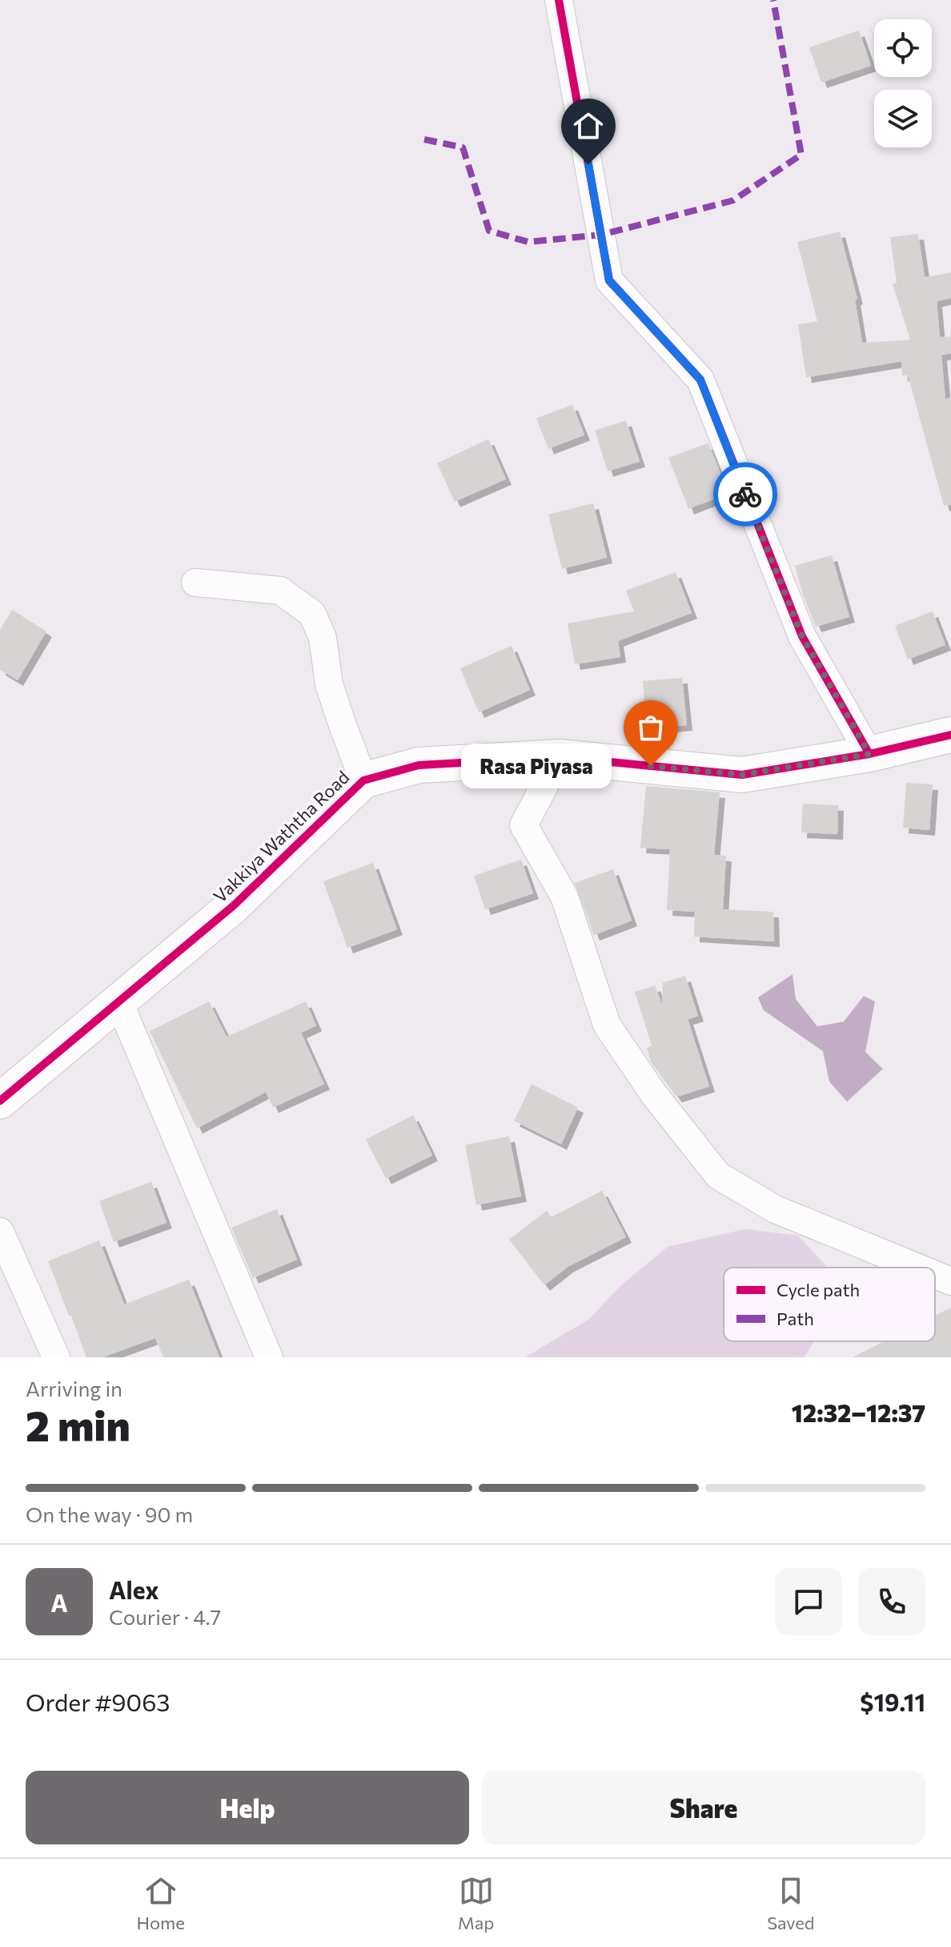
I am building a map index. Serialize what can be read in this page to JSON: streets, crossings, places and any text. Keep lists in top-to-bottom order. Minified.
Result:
{"streets":{"street":["Vakkiya Waththa Road"]},"places":["Rasa Piyasa"],"legend":["Cycle path","Path"],"page":{"bubble":"Rasa Piyasa","heading":["2 min","Arriving in","12:32–12:37"],"panel":["Alex","Courier · 4.7","Order #9063","$19.11"],"bar":"On the way · 90 m","round":"A","buttons":["Help","Share"],"tabs":["Home","Map","Saved"]}}
